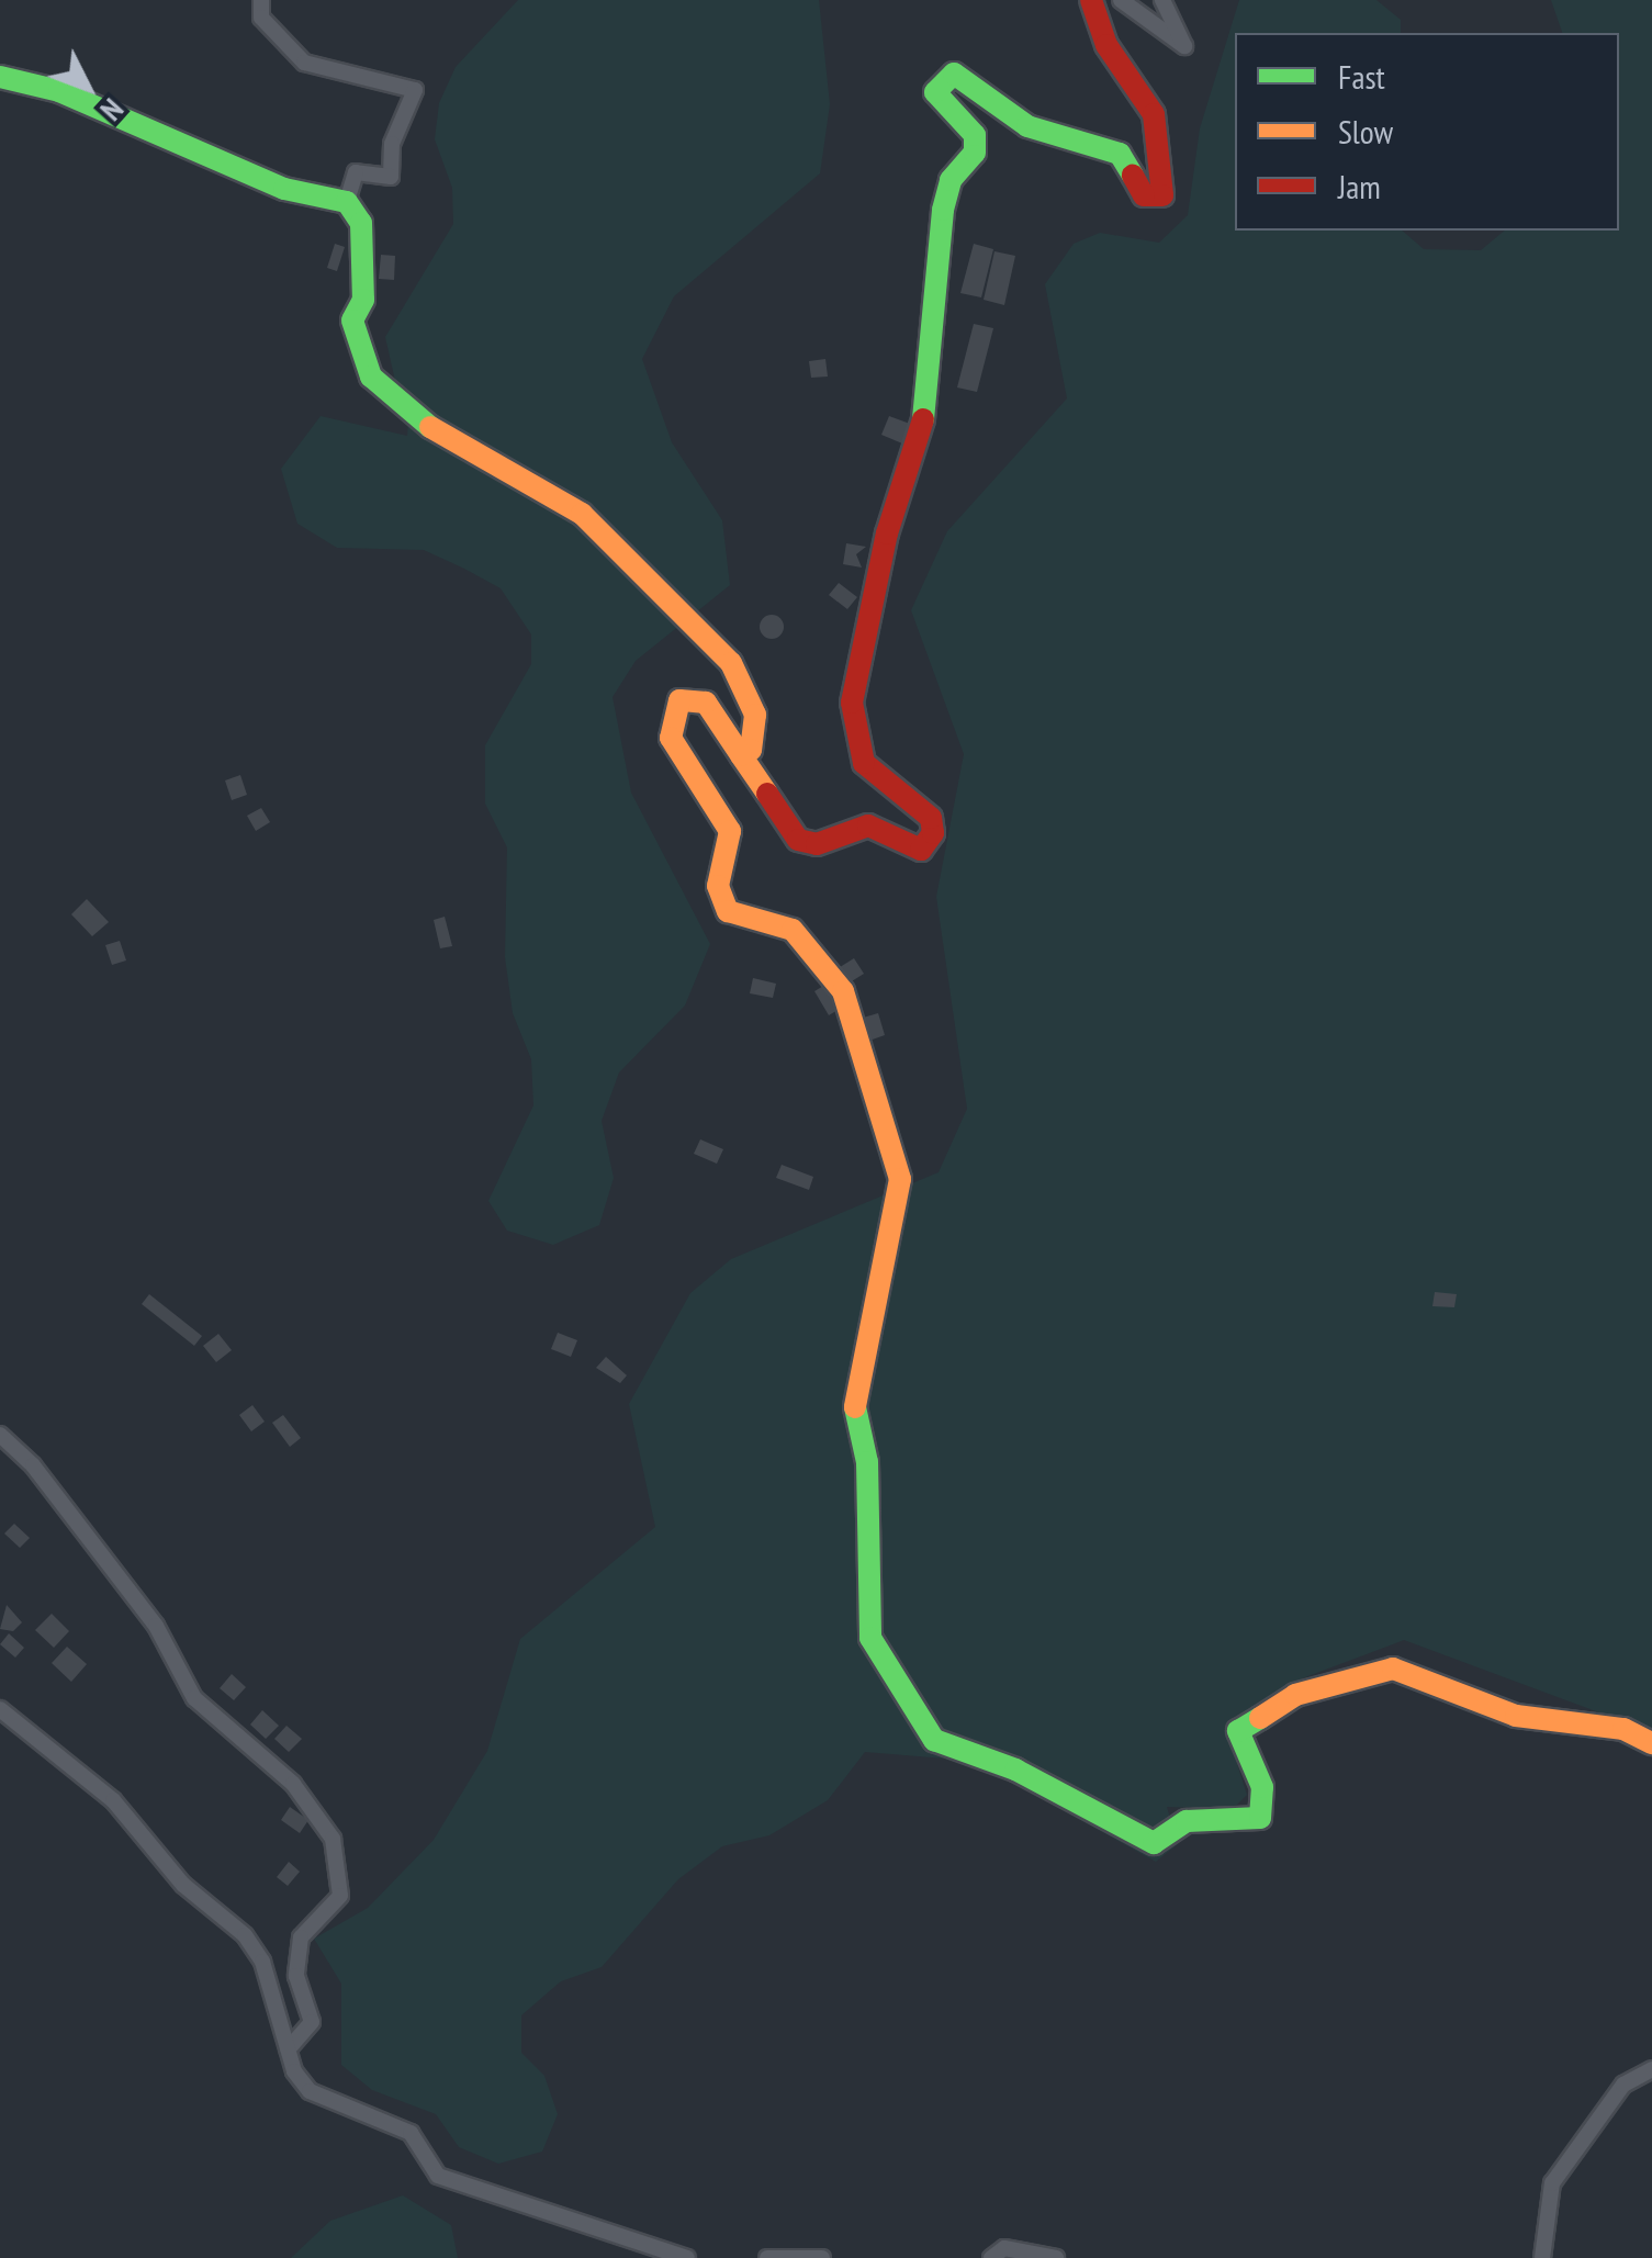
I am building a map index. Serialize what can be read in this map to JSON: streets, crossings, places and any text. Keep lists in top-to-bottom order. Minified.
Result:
{"legend":["Fast","Slow","Jam"],"north":"bottom right"}
